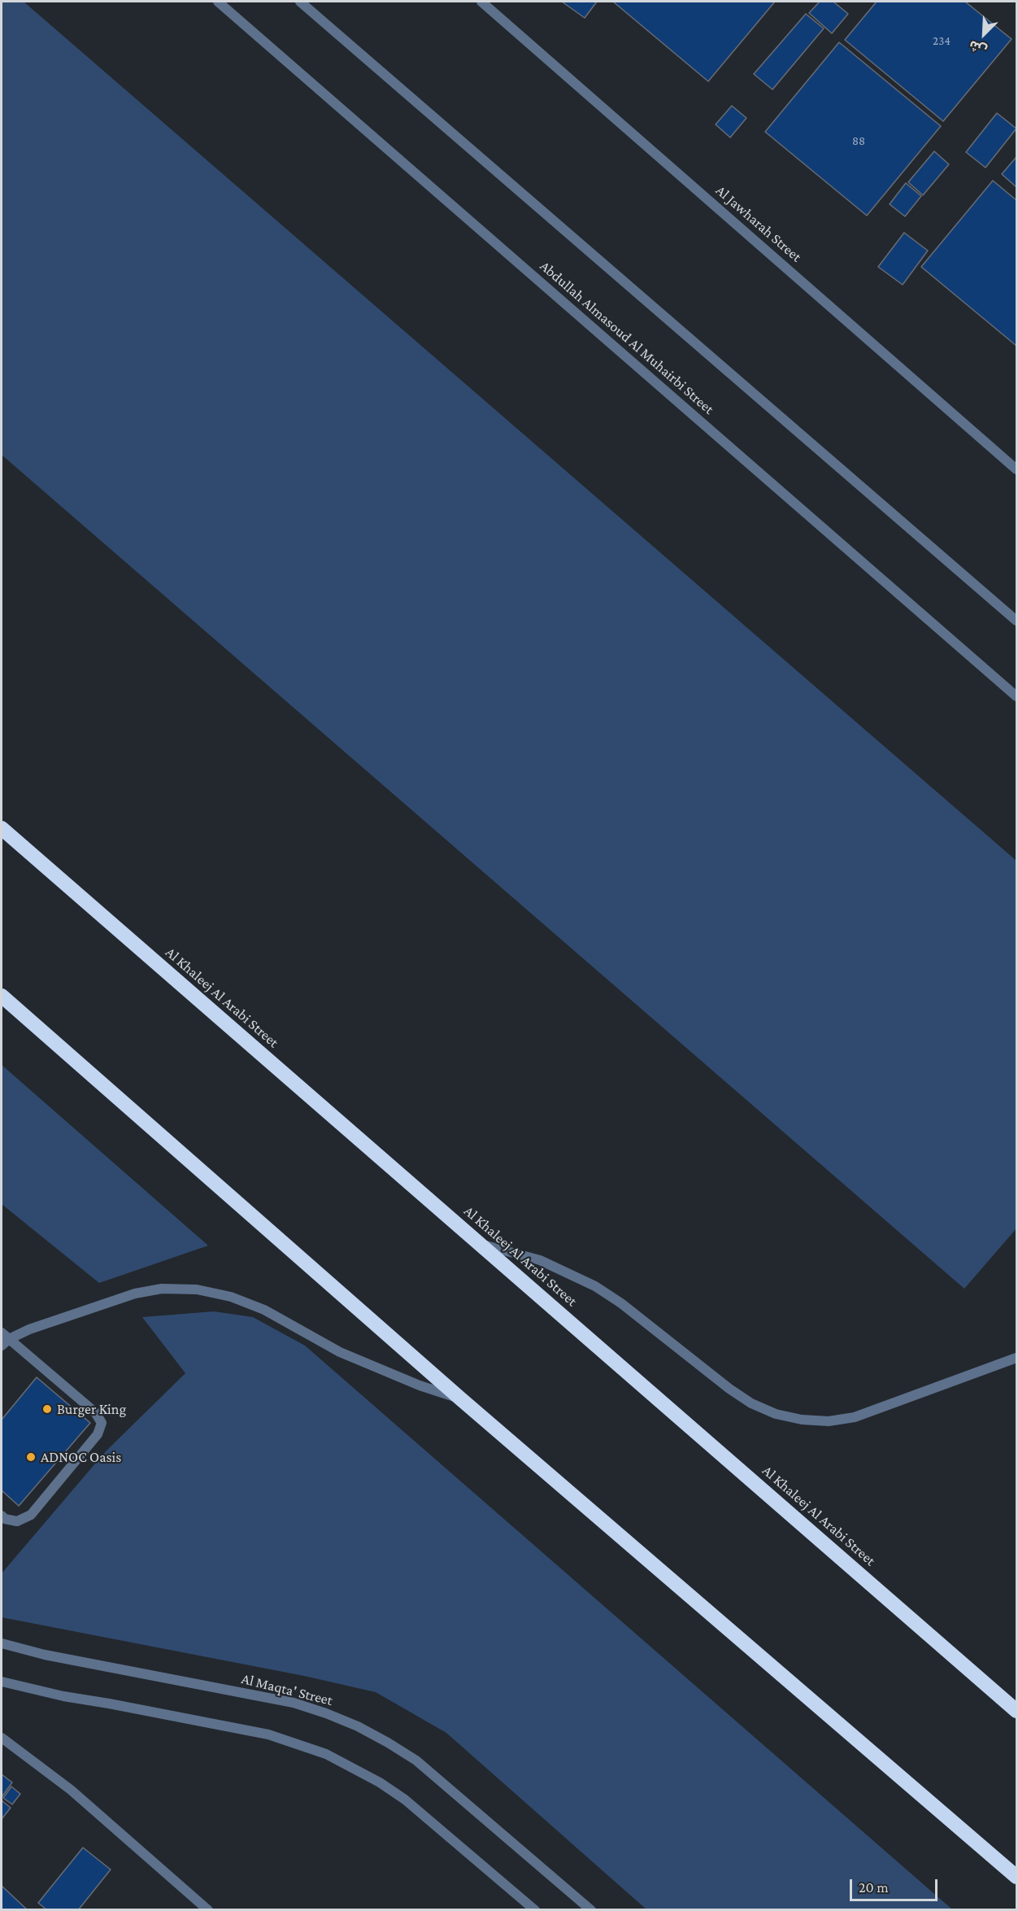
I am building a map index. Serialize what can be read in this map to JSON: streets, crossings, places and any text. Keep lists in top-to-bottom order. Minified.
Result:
{"streets":{"highway":["Al Khaleej Al Arabi Street"],"street":["Al Jawharah Street","Abdullah Almasoud Al Muhairbi Street","Al Maqta' Street"]},"places":["Burger King","ADNOC Oasis"],"house_numbers":["234","88"],"scale_bar":"20 m","north":"bottom left"}
